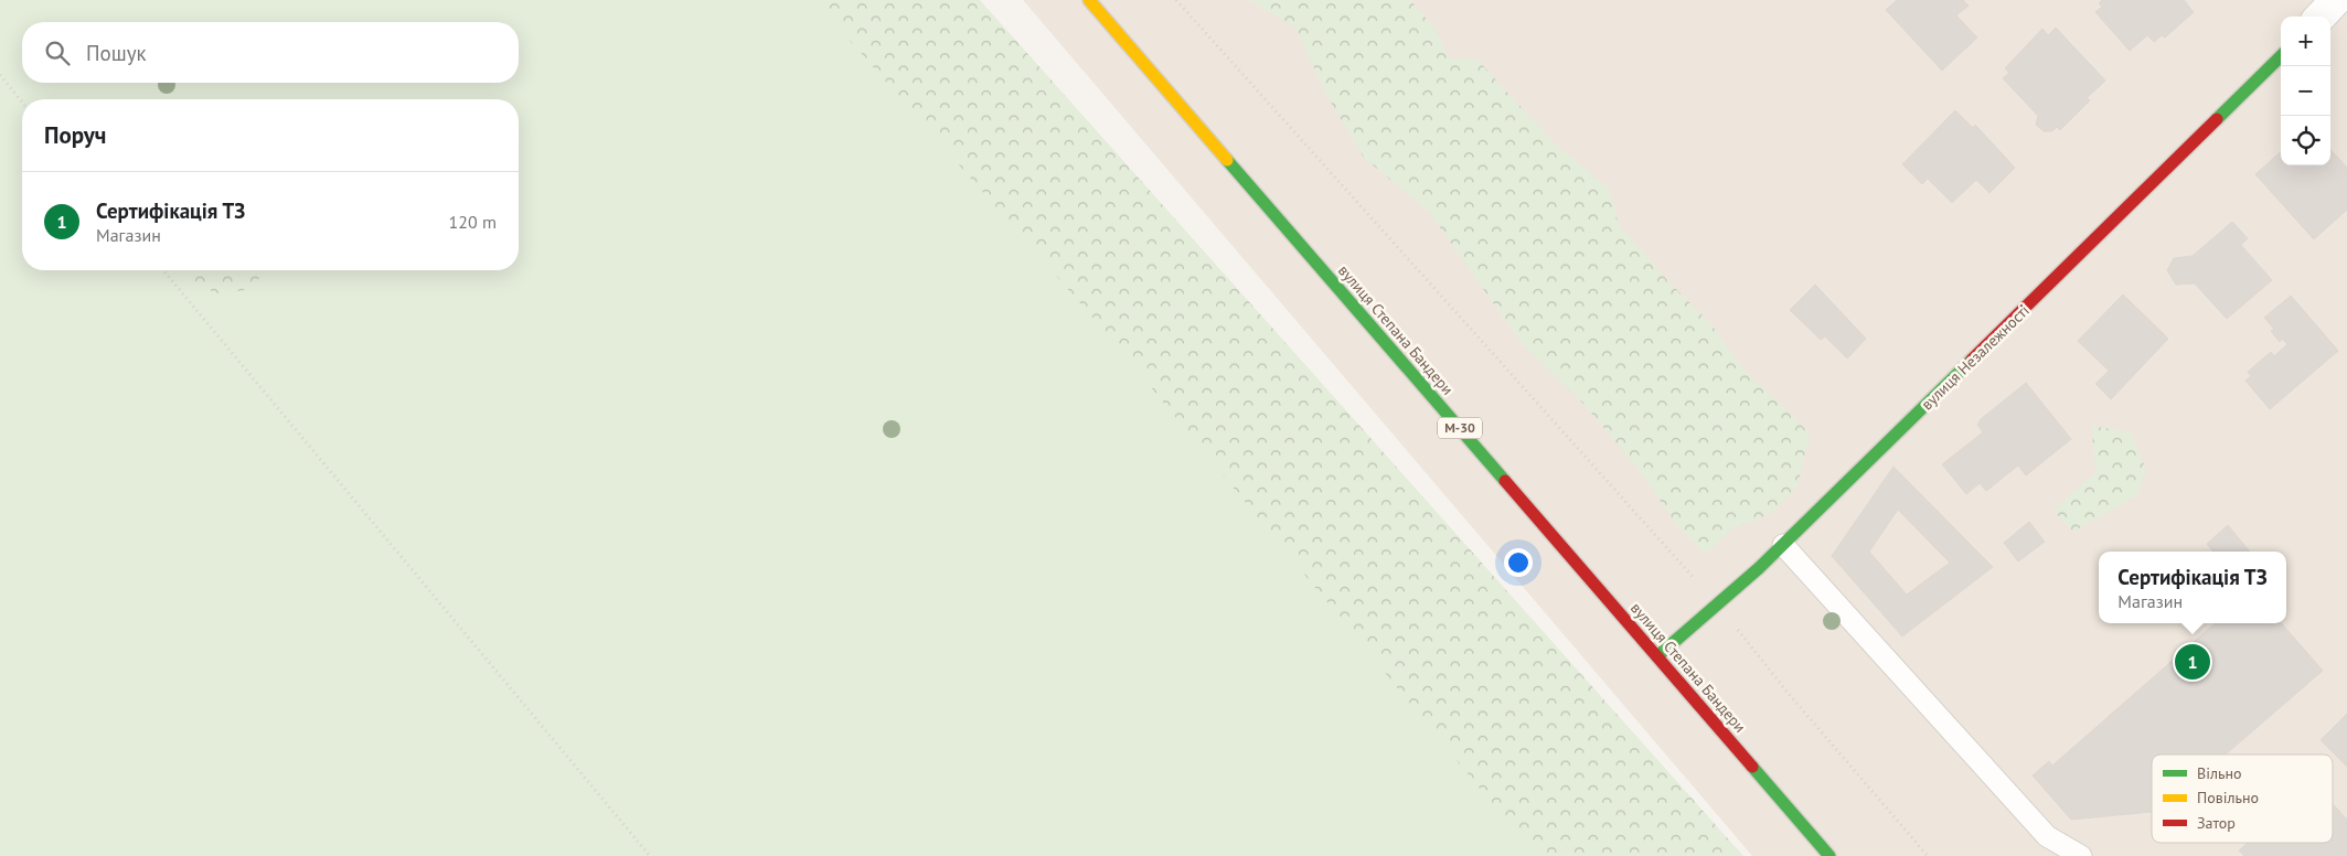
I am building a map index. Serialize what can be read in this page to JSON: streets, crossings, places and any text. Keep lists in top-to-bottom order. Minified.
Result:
{"streets":{"main road":["вулиця Степана Бандери","вулиця Незалежності","М-30"]},"crossings":[["вулиця Степана Бандери","вулиця Незалежності"]],"legend":["Вільно","Повільно","Затор"],"page":{"map_buttons":["+","−"],"search":"Пошук","heading":"Поруч","list":[{"mark":"1","name":"Сертифікація ТЗ","note":"Магазин","value":"120 m"}],"popup":["Сертифікація ТЗ","Магазин"],"pins":"1"}}
